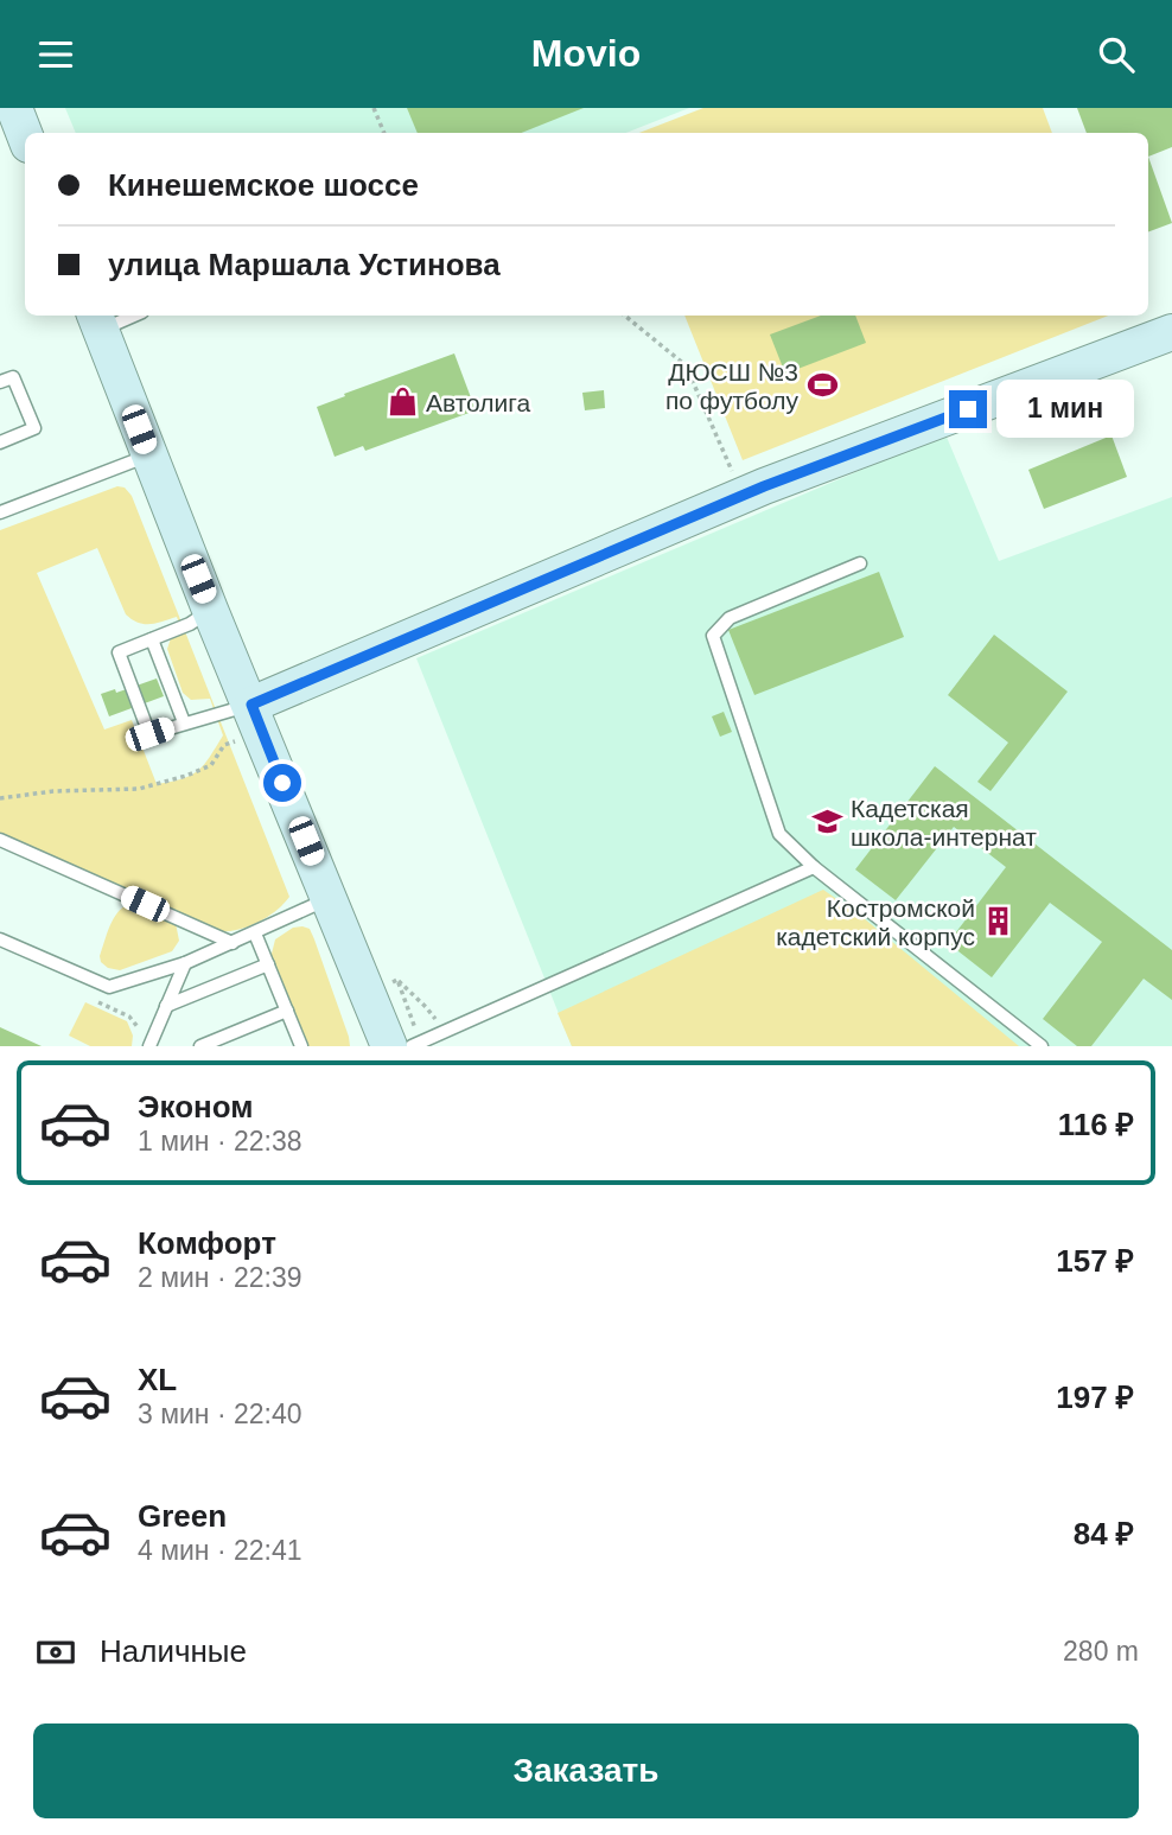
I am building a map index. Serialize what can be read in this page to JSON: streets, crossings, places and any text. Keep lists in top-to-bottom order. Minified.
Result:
{"places":{"sports":["ДЮСШ №3 по футболу"],"shop":["Автолига"],"school or university":["Кадетская школа-интернат"],"building":["Костромской кадетский корпус"]},"page":{"header":"Movio","banner":["Кинешемское шоссе","улица Маршала Устинова"],"bubble":"1 мин","list":[{"name":"Эконом","note":"1 мин · 22:38","value":"116 ₽"},{"name":"Комфорт","note":"2 мин · 22:39","value":"157 ₽"},{"name":"XL","note":"3 мин · 22:40","value":"197 ₽"},{"name":"Green","note":"4 мин · 22:41","value":"84 ₽"}],"pay":["Наличные","280 m"],"buttons":"Заказать"}}
